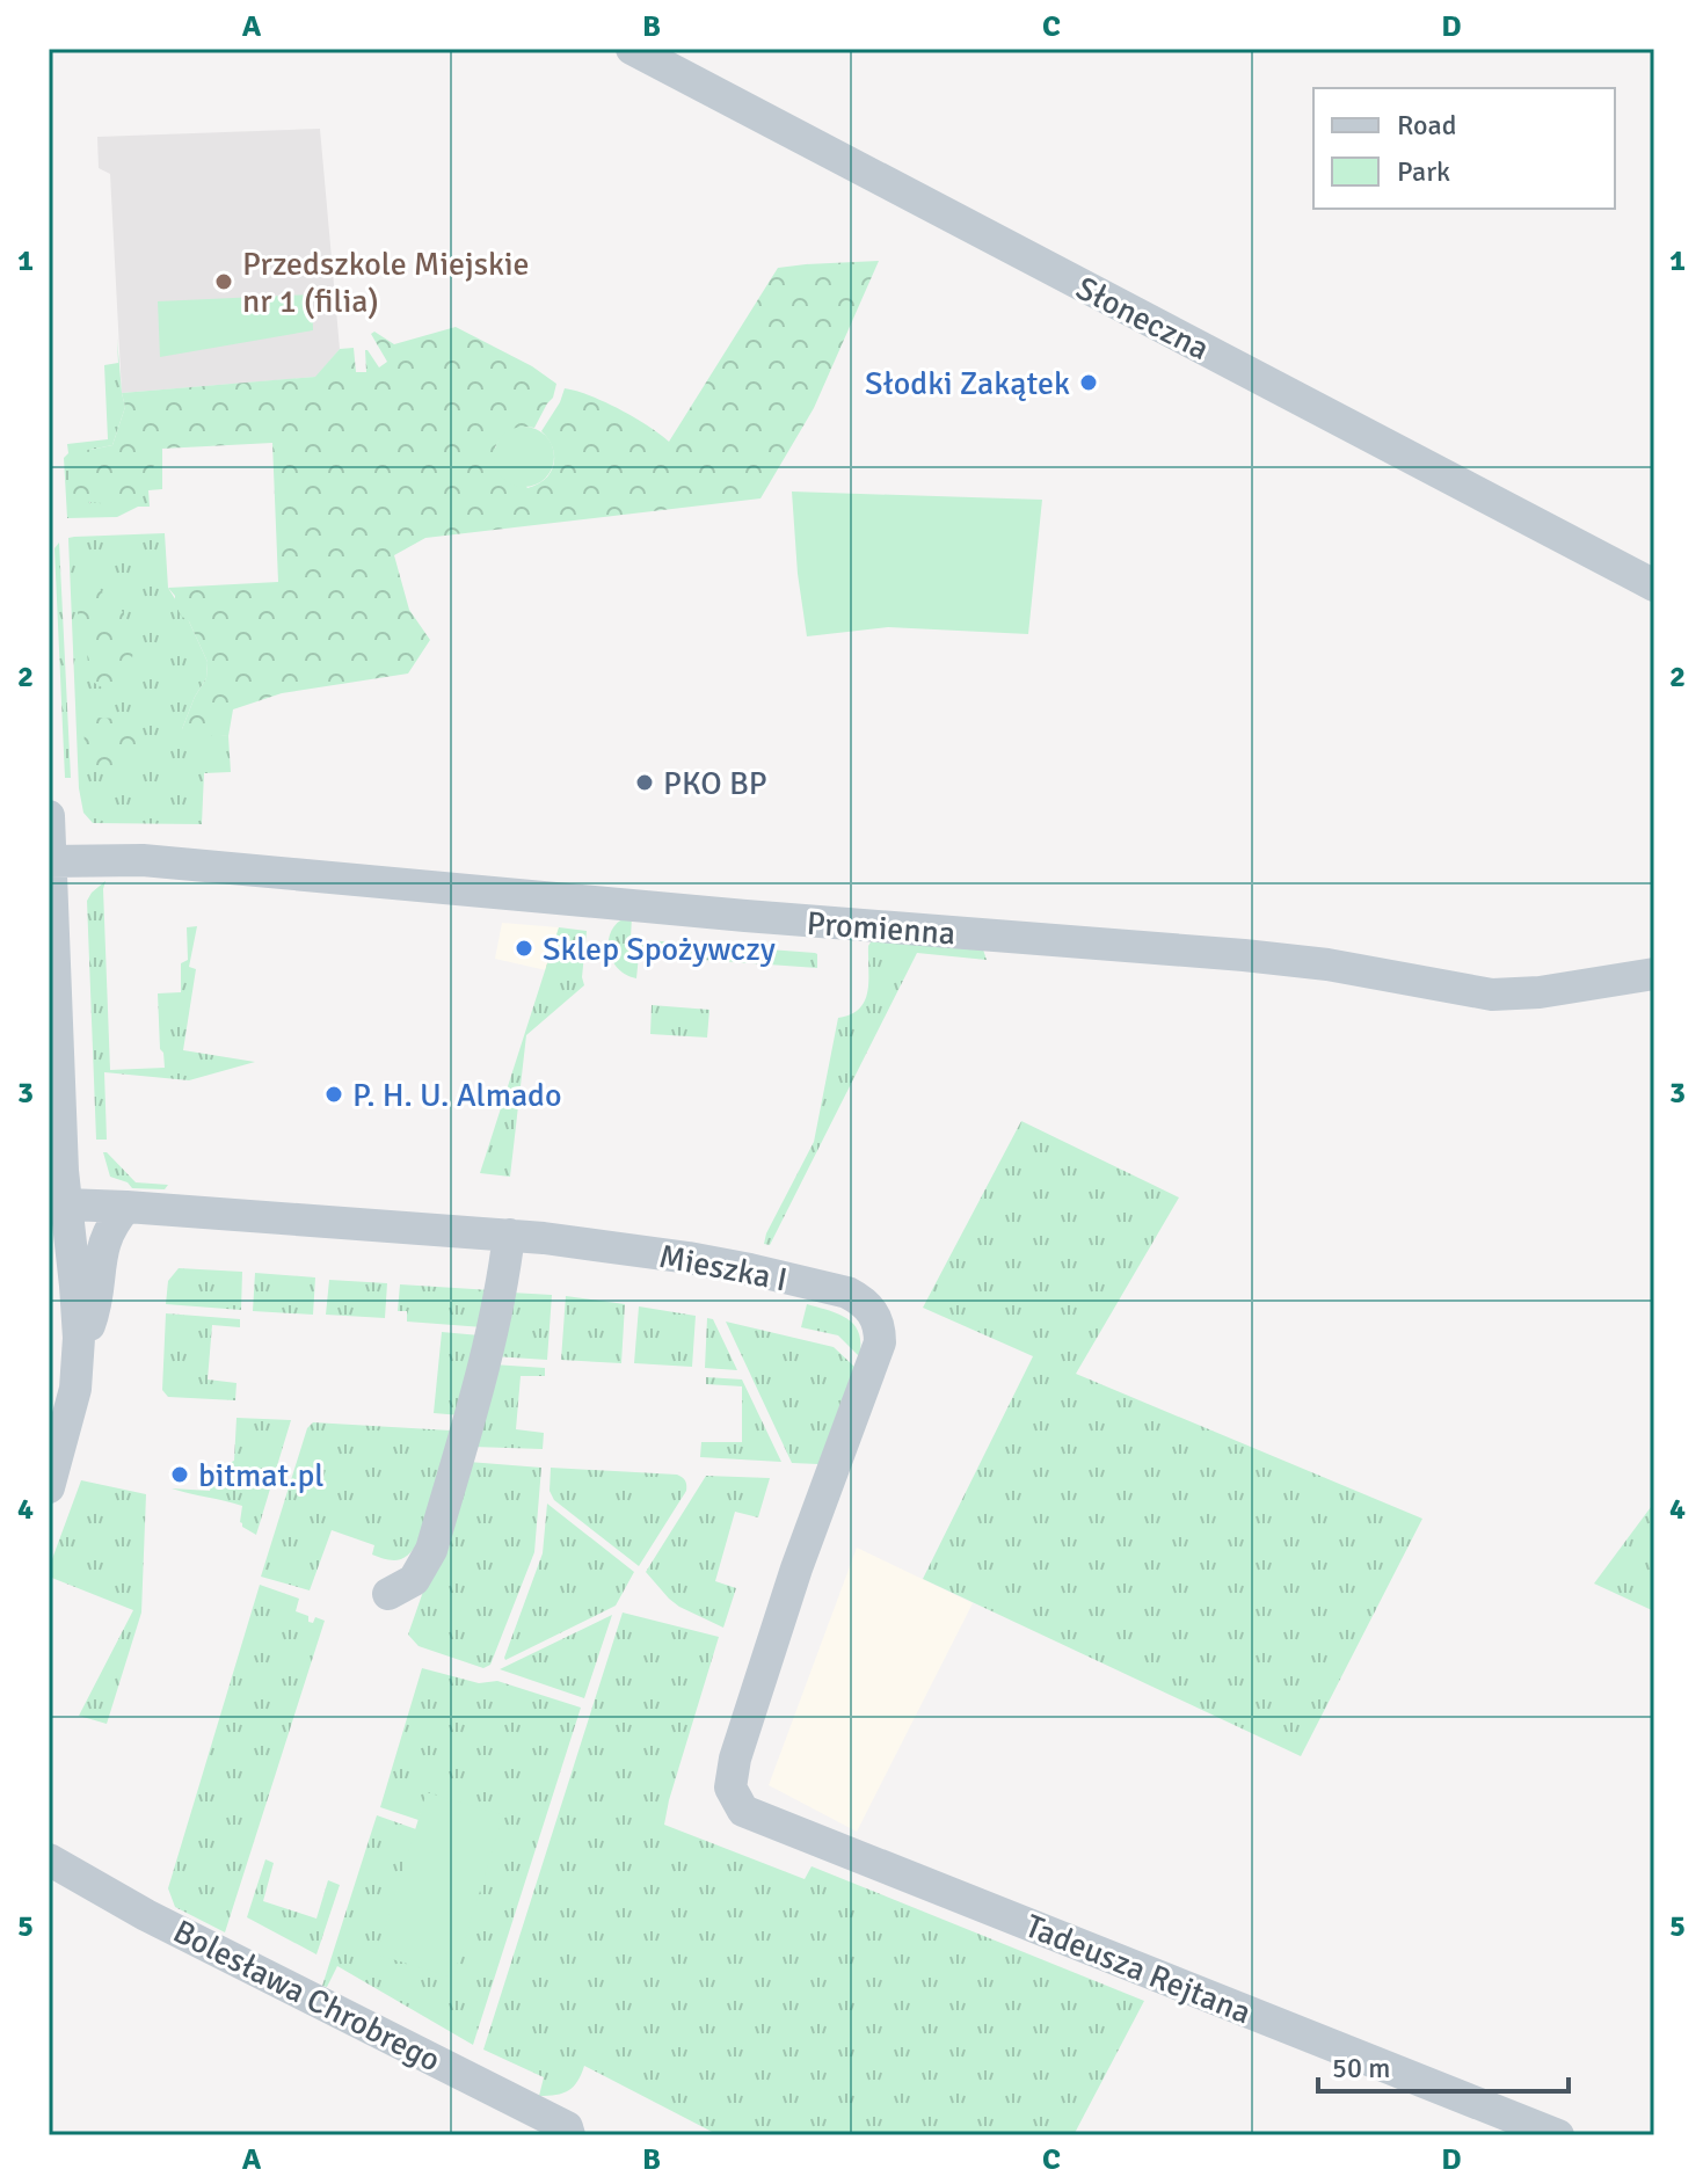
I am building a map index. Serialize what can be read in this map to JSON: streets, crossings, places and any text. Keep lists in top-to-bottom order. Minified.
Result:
{"streets":{"street":["Słoneczna","Promienna","Mieszka I","Tadeusza Rejtana","Bolesława Chrobrego"]},"crossings":[["Mieszka I","Tadeusza Rejtana"]],"places":["Przedszkole Miejskie nr 1 (filia)","Słodki Zakątek","PKO BP","Sklep Spożywczy","P. H. U. Almado","bitmat.pl"],"legend":["Road","Park"],"scale_bar":"50 m","grid":{"columns":["A","B","C","D"],"rows":["1","2","3","4","5"]}}
